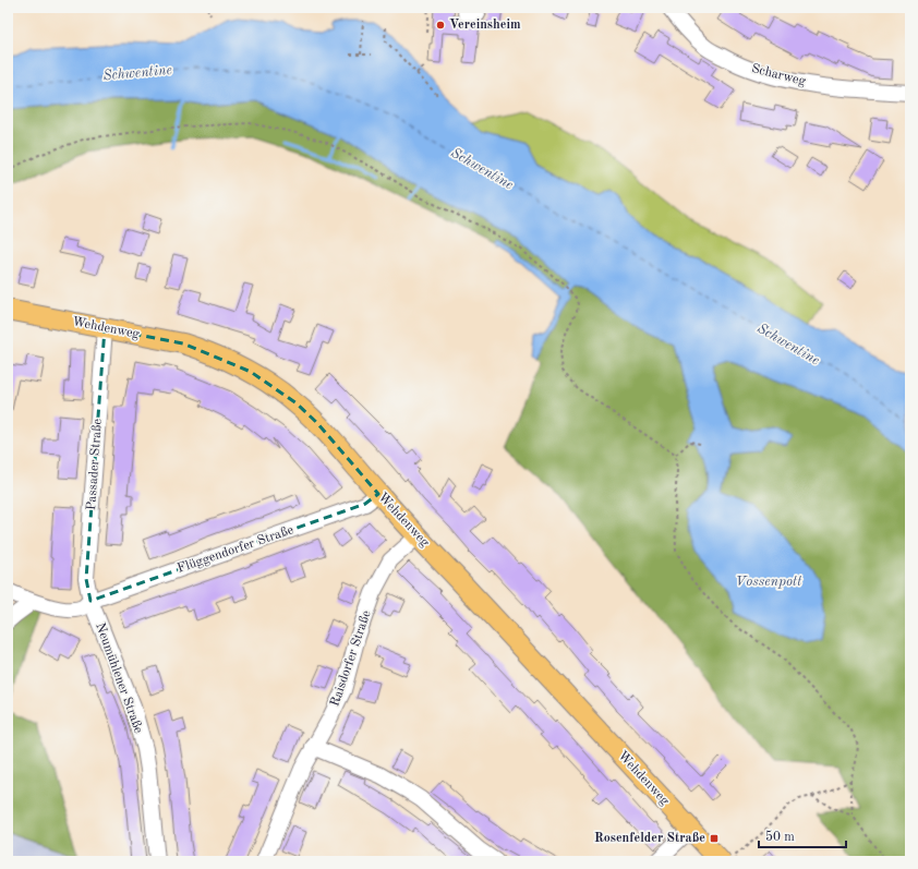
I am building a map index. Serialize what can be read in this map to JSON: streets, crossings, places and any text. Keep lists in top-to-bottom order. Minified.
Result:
{"streets":{"main road":["Wehdenweg"],"street":["Scharweg","Passader Straße","Flüggendorfer Straße","Raisdorfer Straße","Neumühlener Straße"]},"crossings":[["Wehdenweg","Passader Straße"],["Wehdenweg","Flüggendorfer Straße"],["Wehdenweg","Raisdorfer Straße"],["Passader Straße","Flüggendorfer Straße"],["Passader Straße","Neumühlener Straße"],["Flüggendorfer Straße","Neumühlener Straße"]],"water":["Schwentine","Vossenpott"],"places":{"other":["Vereinsheim"],"transit":["Rosenfelder Straße"]},"scale_bar":"50 m"}
